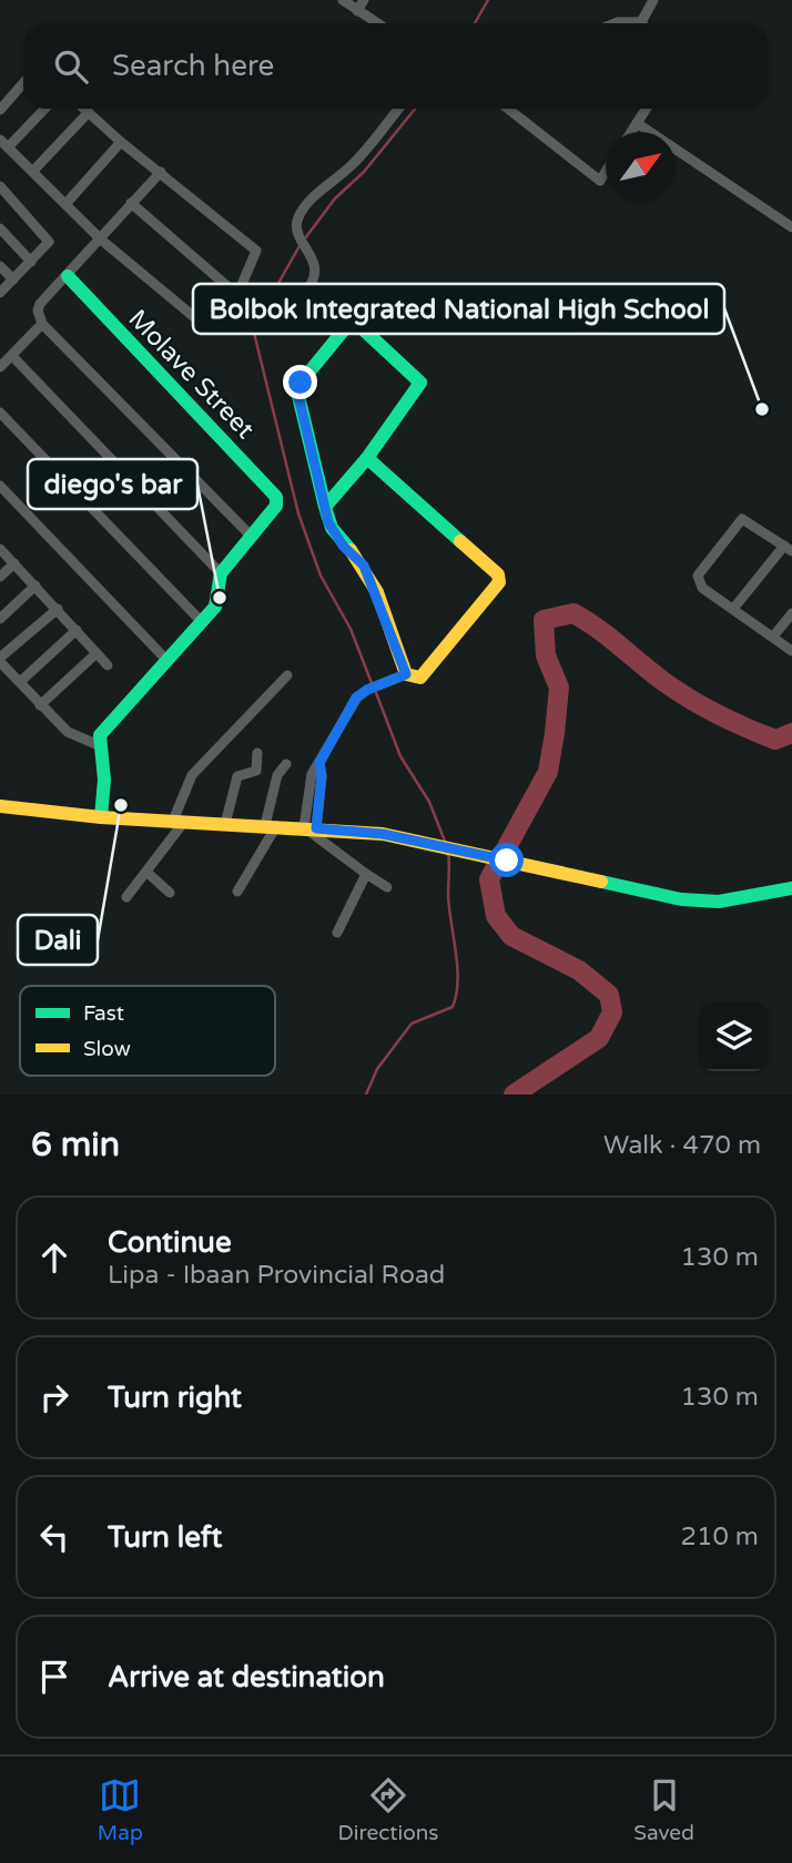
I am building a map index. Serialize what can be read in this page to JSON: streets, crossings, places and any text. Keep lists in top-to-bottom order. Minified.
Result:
{"streets":{"street":["Molave Street"]},"places":["Bolbok Integrated National High School","diego's bar","Dali"],"legend":["Fast","Slow"],"north":"top right","page":{"search":"Search here","heading":["6 min","Walk · 470 m"],"list":[["Continue","Lipa - Ibaan Provincial Road","130 m"],["Turn right","130 m"],["Turn left","210 m"],"Arrive at destination"],"nav":["Map","Directions","Saved"]}}
